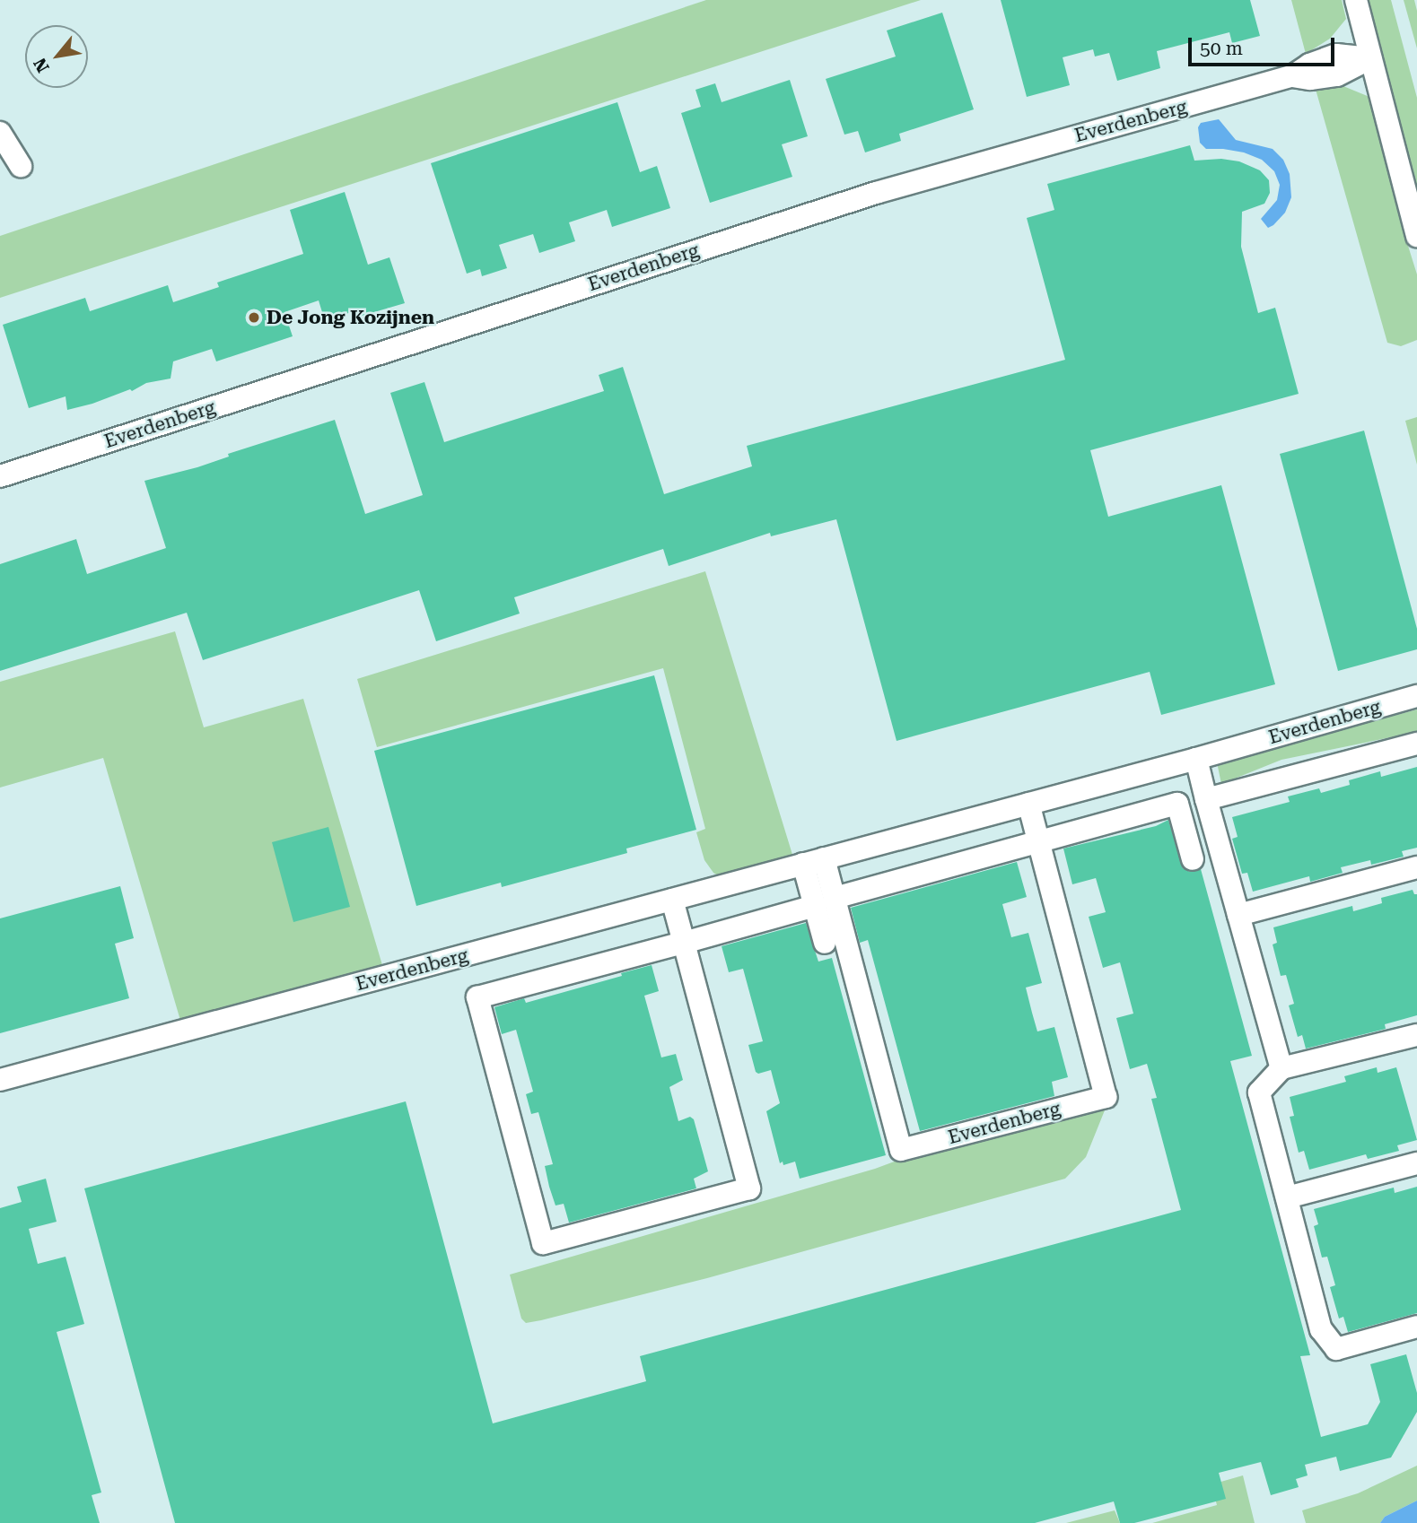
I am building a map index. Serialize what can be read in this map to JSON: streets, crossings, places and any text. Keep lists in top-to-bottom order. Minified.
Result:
{"streets":{"street":["Everdenberg"]},"places":["De Jong Kozijnen"],"scale_bar":"50 m","north":"bottom left"}
